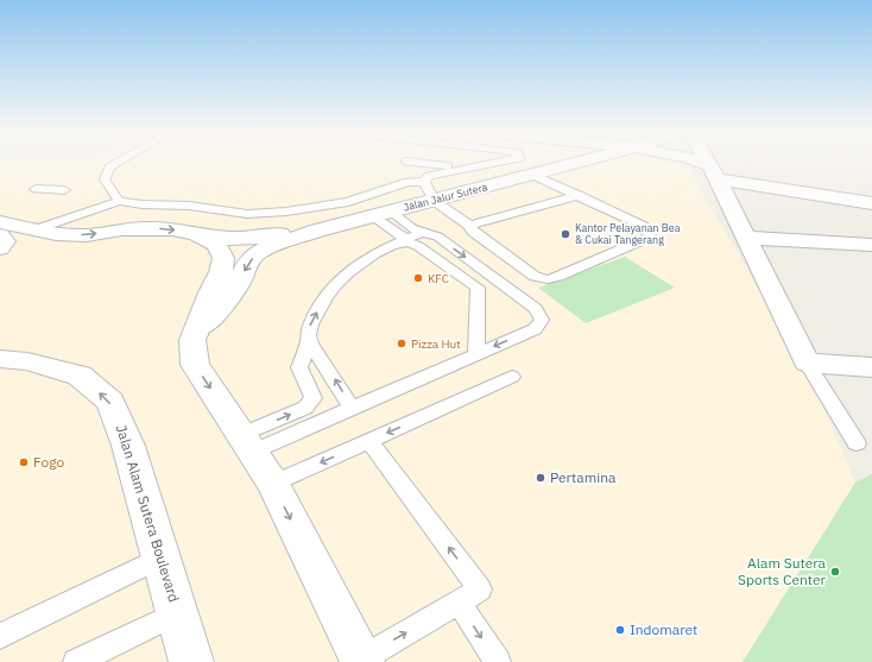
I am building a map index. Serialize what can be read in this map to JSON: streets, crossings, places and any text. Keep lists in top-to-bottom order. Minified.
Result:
{"streets":{"main road":["Jalan Jalur Sutera","Jalan Alam Sutera Boulevard"]},"places":["Kantor Pelayanan Bea & Cukai Tangerang","KFC","Pizza Hut","Fogo","Pertamina","Alam Sutera Sports Center","Indomaret"]}
